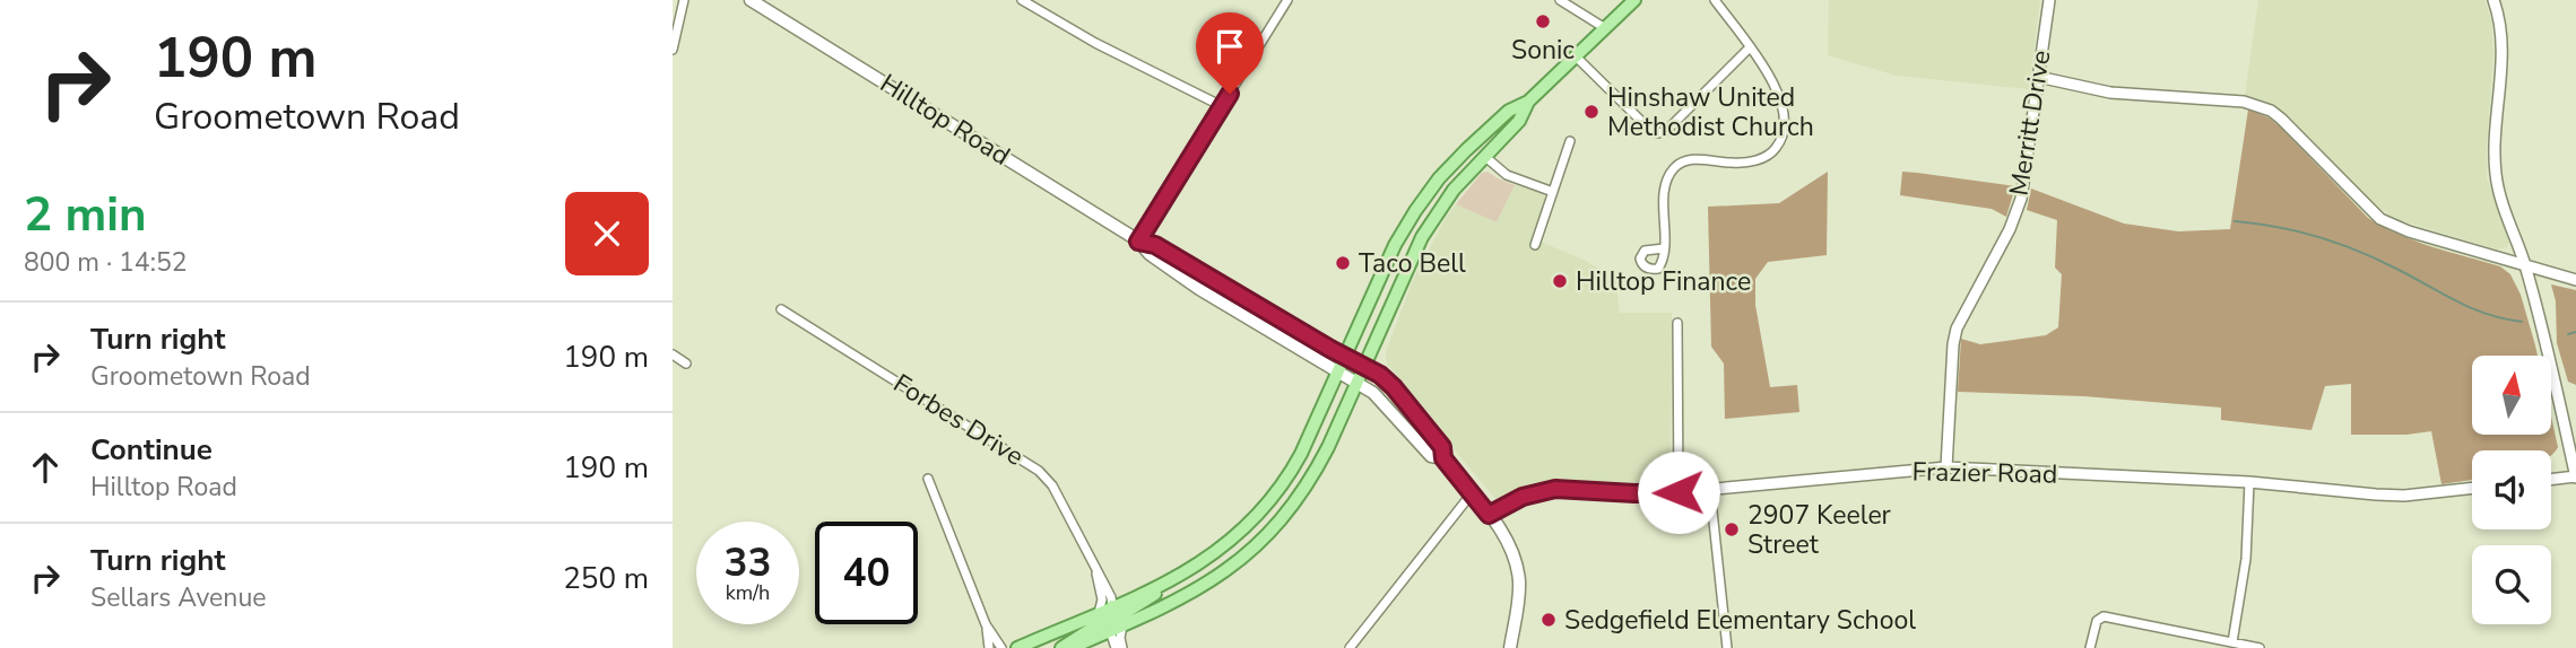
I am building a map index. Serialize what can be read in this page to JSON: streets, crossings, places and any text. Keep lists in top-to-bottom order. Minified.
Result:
{"streets":{"main road":["Hilltop Road"],"street":["Merritt Drive","Forbes Drive","Frazier Road"]},"crossings":[["Merritt Drive","Frazier Road"]],"places":["Sonic","Hinshaw United Methodist Church","Taco Bell","Hilltop Finance","2907 Keeler Street","Sedgefield Elementary School"],"north":"top","page":{"turn":["190 m","Groometown Road"],"heading":["2 min","800 m · 14:52"],"list":[{"name":"Turn right","note":"Groometown Road","value":"190 m"},{"name":"Continue","note":"Hilltop Road","value":"190 m"},{"name":"Turn right","note":"Sellars Avenue","value":"250 m"}],"speed":"33 km/h","limit":"40"}}
